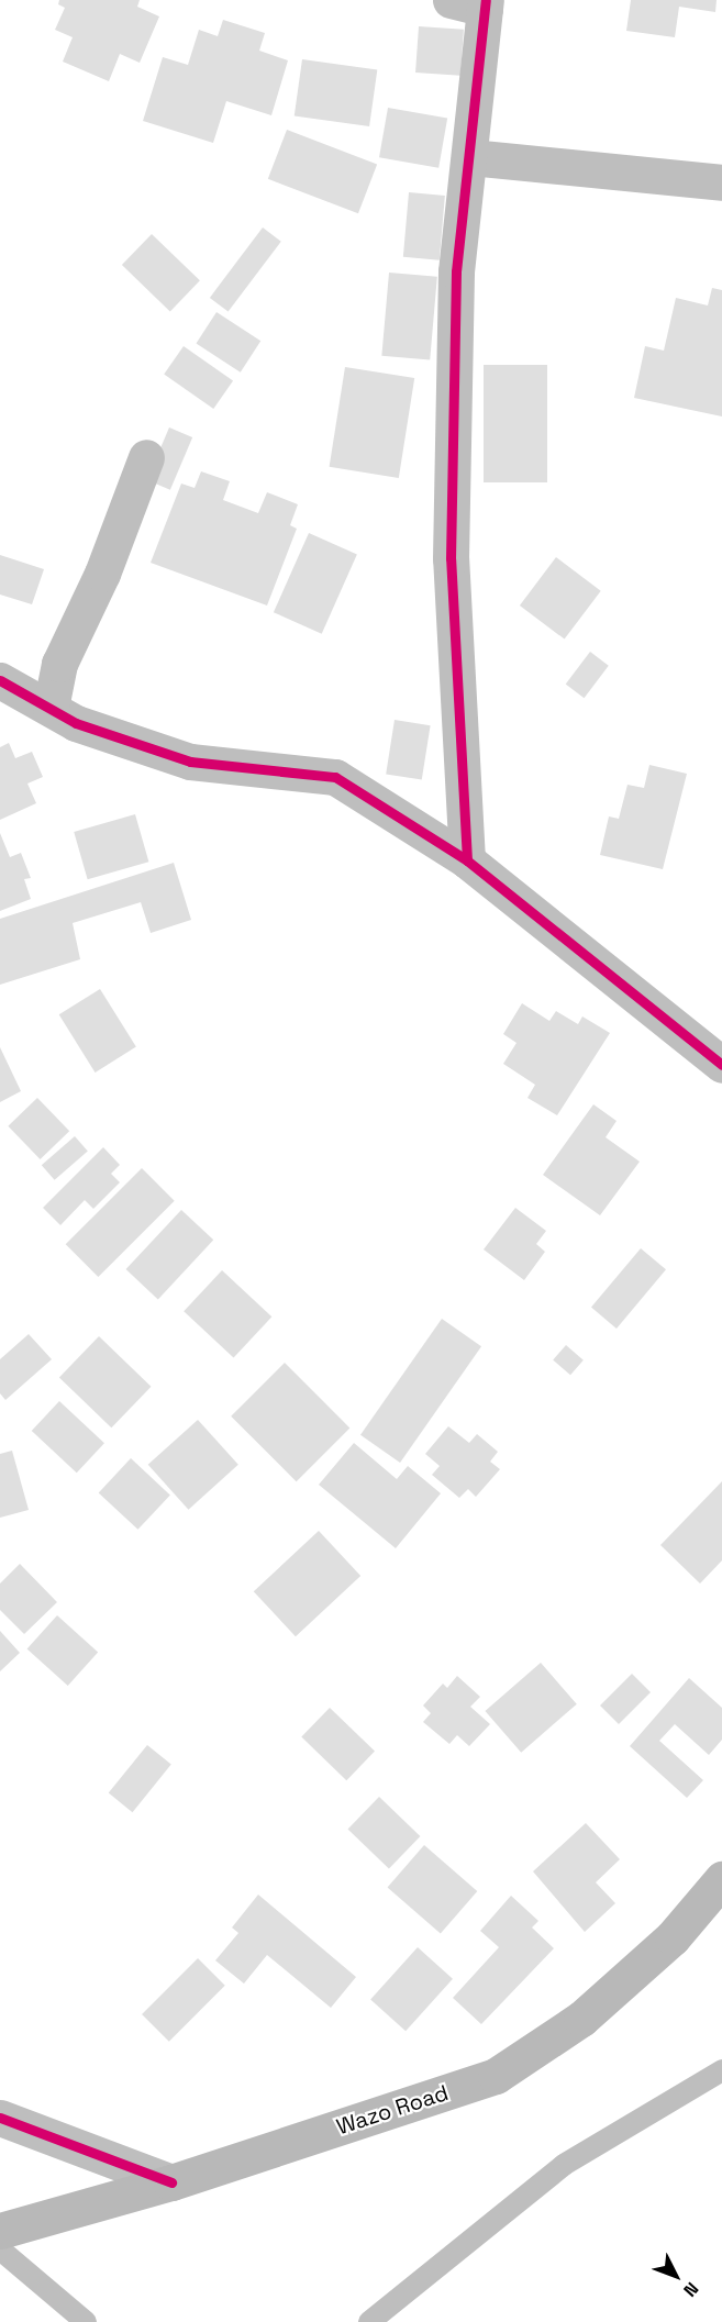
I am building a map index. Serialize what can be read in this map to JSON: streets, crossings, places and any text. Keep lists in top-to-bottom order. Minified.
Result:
{"streets":{"main road":["Wazo Road"]},"north":"bottom right"}
